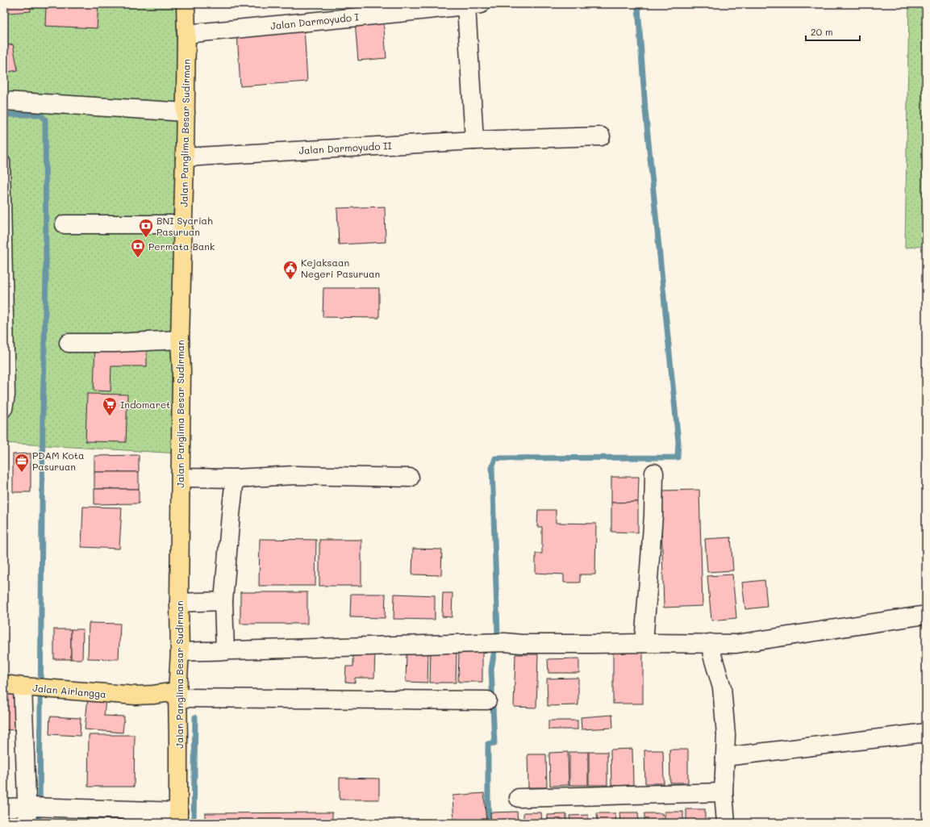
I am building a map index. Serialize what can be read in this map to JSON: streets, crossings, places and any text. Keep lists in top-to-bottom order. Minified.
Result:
{"streets":{"main road":["Jalan Panglima Besar Sudirman","Jalan Airlangga"],"street":["Jalan Darmoyudo I","Jalan Darmoyudo II"]},"crossings":[["Jalan Darmoyudo I","Jalan Panglima Besar Sudirman"],["Jalan Panglima Besar Sudirman","Jalan Darmoyudo II"],["Jalan Panglima Besar Sudirman","Jalan Airlangga"]],"places":{"bank":["BNI Syariah Pasuruan","Permata Bank"],"public building":["Kejaksaan Negeri Pasuruan"],"supermarket":["Indomaret"],"office":["PDAM Kota Pasuruan"]},"scale_bar":"20 m"}
